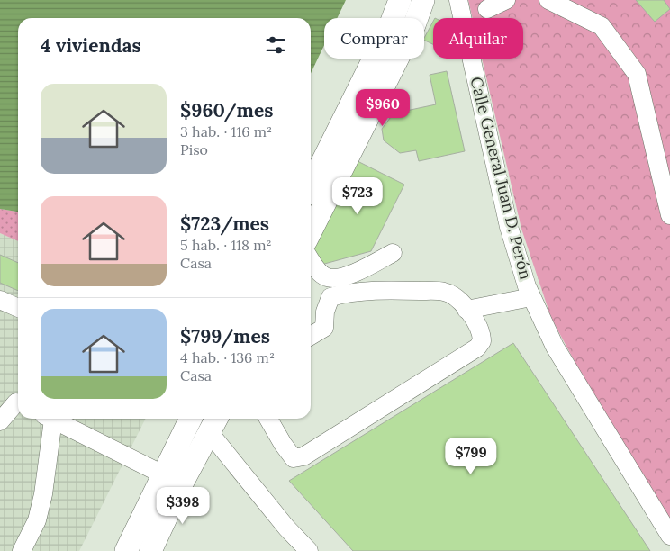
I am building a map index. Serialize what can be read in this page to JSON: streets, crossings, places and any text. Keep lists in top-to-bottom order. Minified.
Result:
{"streets":{"street":["Calle General Juan D. Perón"]},"page":{"chip":["Comprar","Alquilar"],"heading":"4 viviendas","list":[{"name":"$960/mes","note":"3 hab. · 116 m² · Piso"},{"name":"$723/mes","note":"5 hab. · 118 m² · Casa"},{"name":"$799/mes","note":"4 hab. · 136 m² · Casa"}],"price":["$960","$723","$799","$398"]}}
